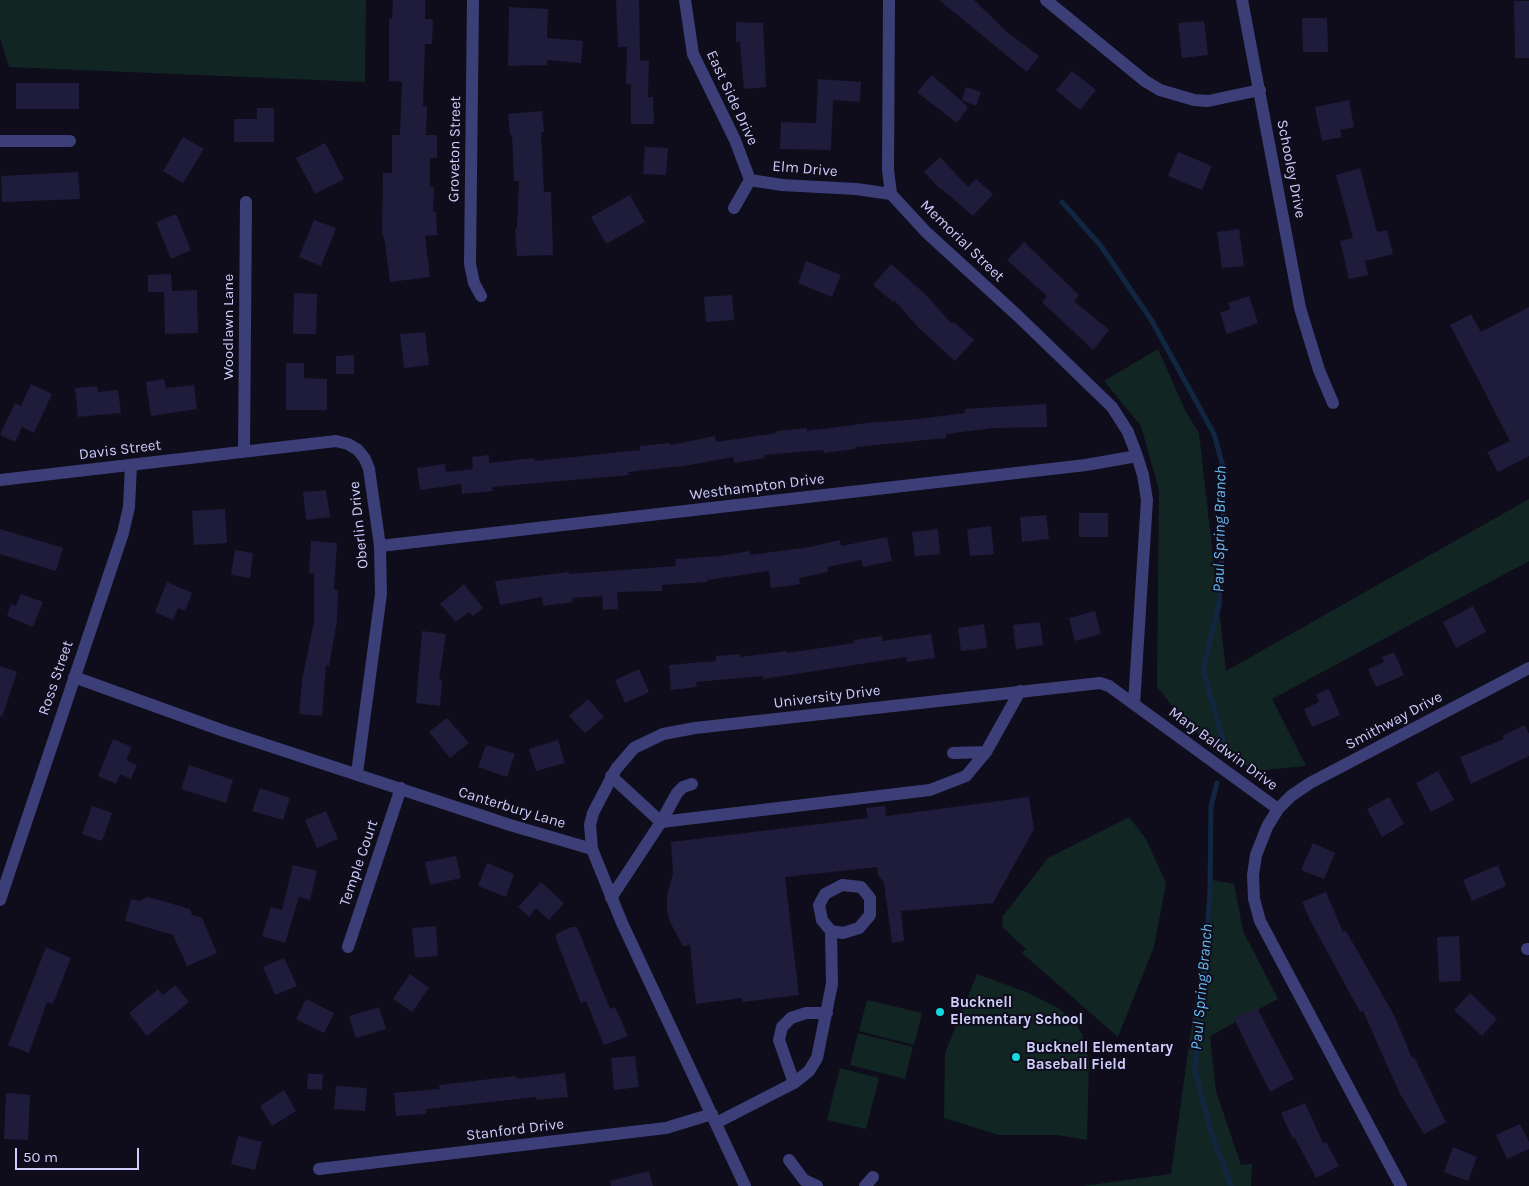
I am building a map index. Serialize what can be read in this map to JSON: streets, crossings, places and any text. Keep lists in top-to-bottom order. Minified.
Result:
{"streets":{"street":["East Side Drive","Groveton Street","Elm Drive","Schooley Drive","Memorial Street","Woodlawn Lane","Davis Street","Westhampton Drive","Oberlin Drive","Ross Street","University Drive","Smithway Drive","Mary Baldwin Drive","Canterbury Lane","Temple Court","Stanford Drive"]},"crossings":[["East Side Drive","Elm Drive"],["Elm Drive","Memorial Street"],["Memorial Street","Westhampton Drive"],["Woodlawn Lane","Davis Street"],["Woodlawn Lane","Oberlin Drive"],["Davis Street","Oberlin Drive"],["Davis Street","Ross Street"],["Westhampton Drive","Oberlin Drive"],["Oberlin Drive","Canterbury Lane"],["Ross Street","Canterbury Lane"],["University Drive","Mary Baldwin Drive"],["University Drive","Canterbury Lane"],["Smithway Drive","Mary Baldwin Drive"],["Canterbury Lane","Temple Court"]],"water":["Paul Spring Branch"],"places":["Bucknell Elementary School","Bucknell Elementary Baseball Field"],"scale_bar":"50 m"}
